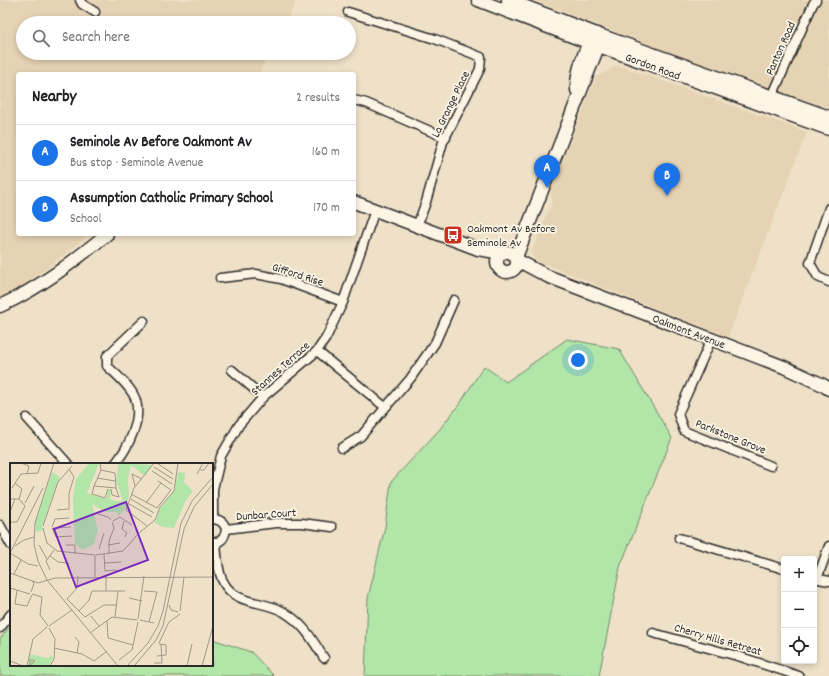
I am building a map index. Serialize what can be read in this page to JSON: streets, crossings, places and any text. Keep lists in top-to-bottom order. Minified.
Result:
{"streets":{"street":["Panton Road","Gordon Road","La Grange Place","Gifford Rise","Oakmont Avenue","Stannes Terrace","Parkstone Grove","Dunbar Court","Cherry Hills Retreat"]},"crossings":[["Panton Road","Gordon Road"],["La Grange Place","Oakmont Avenue"],["Gifford Rise","Stannes Terrace"],["Oakmont Avenue","Stannes Terrace"],["Oakmont Avenue","Parkstone Grove"]],"places":{"bus stop":["Oakmont Av Before Seminole Av"]},"page":{"search":"Search here","heading":["Nearby","2 results"],"list":[{"mark":"A","name":"Seminole Av Before Oakmont Av","note":"Bus stop · Seminole Avenue","value":"160 m"},{"mark":"B","name":"Assumption Catholic Primary School","note":"School","value":"170 m"}],"pins":["A","B"],"map_buttons":["+","−"]}}
